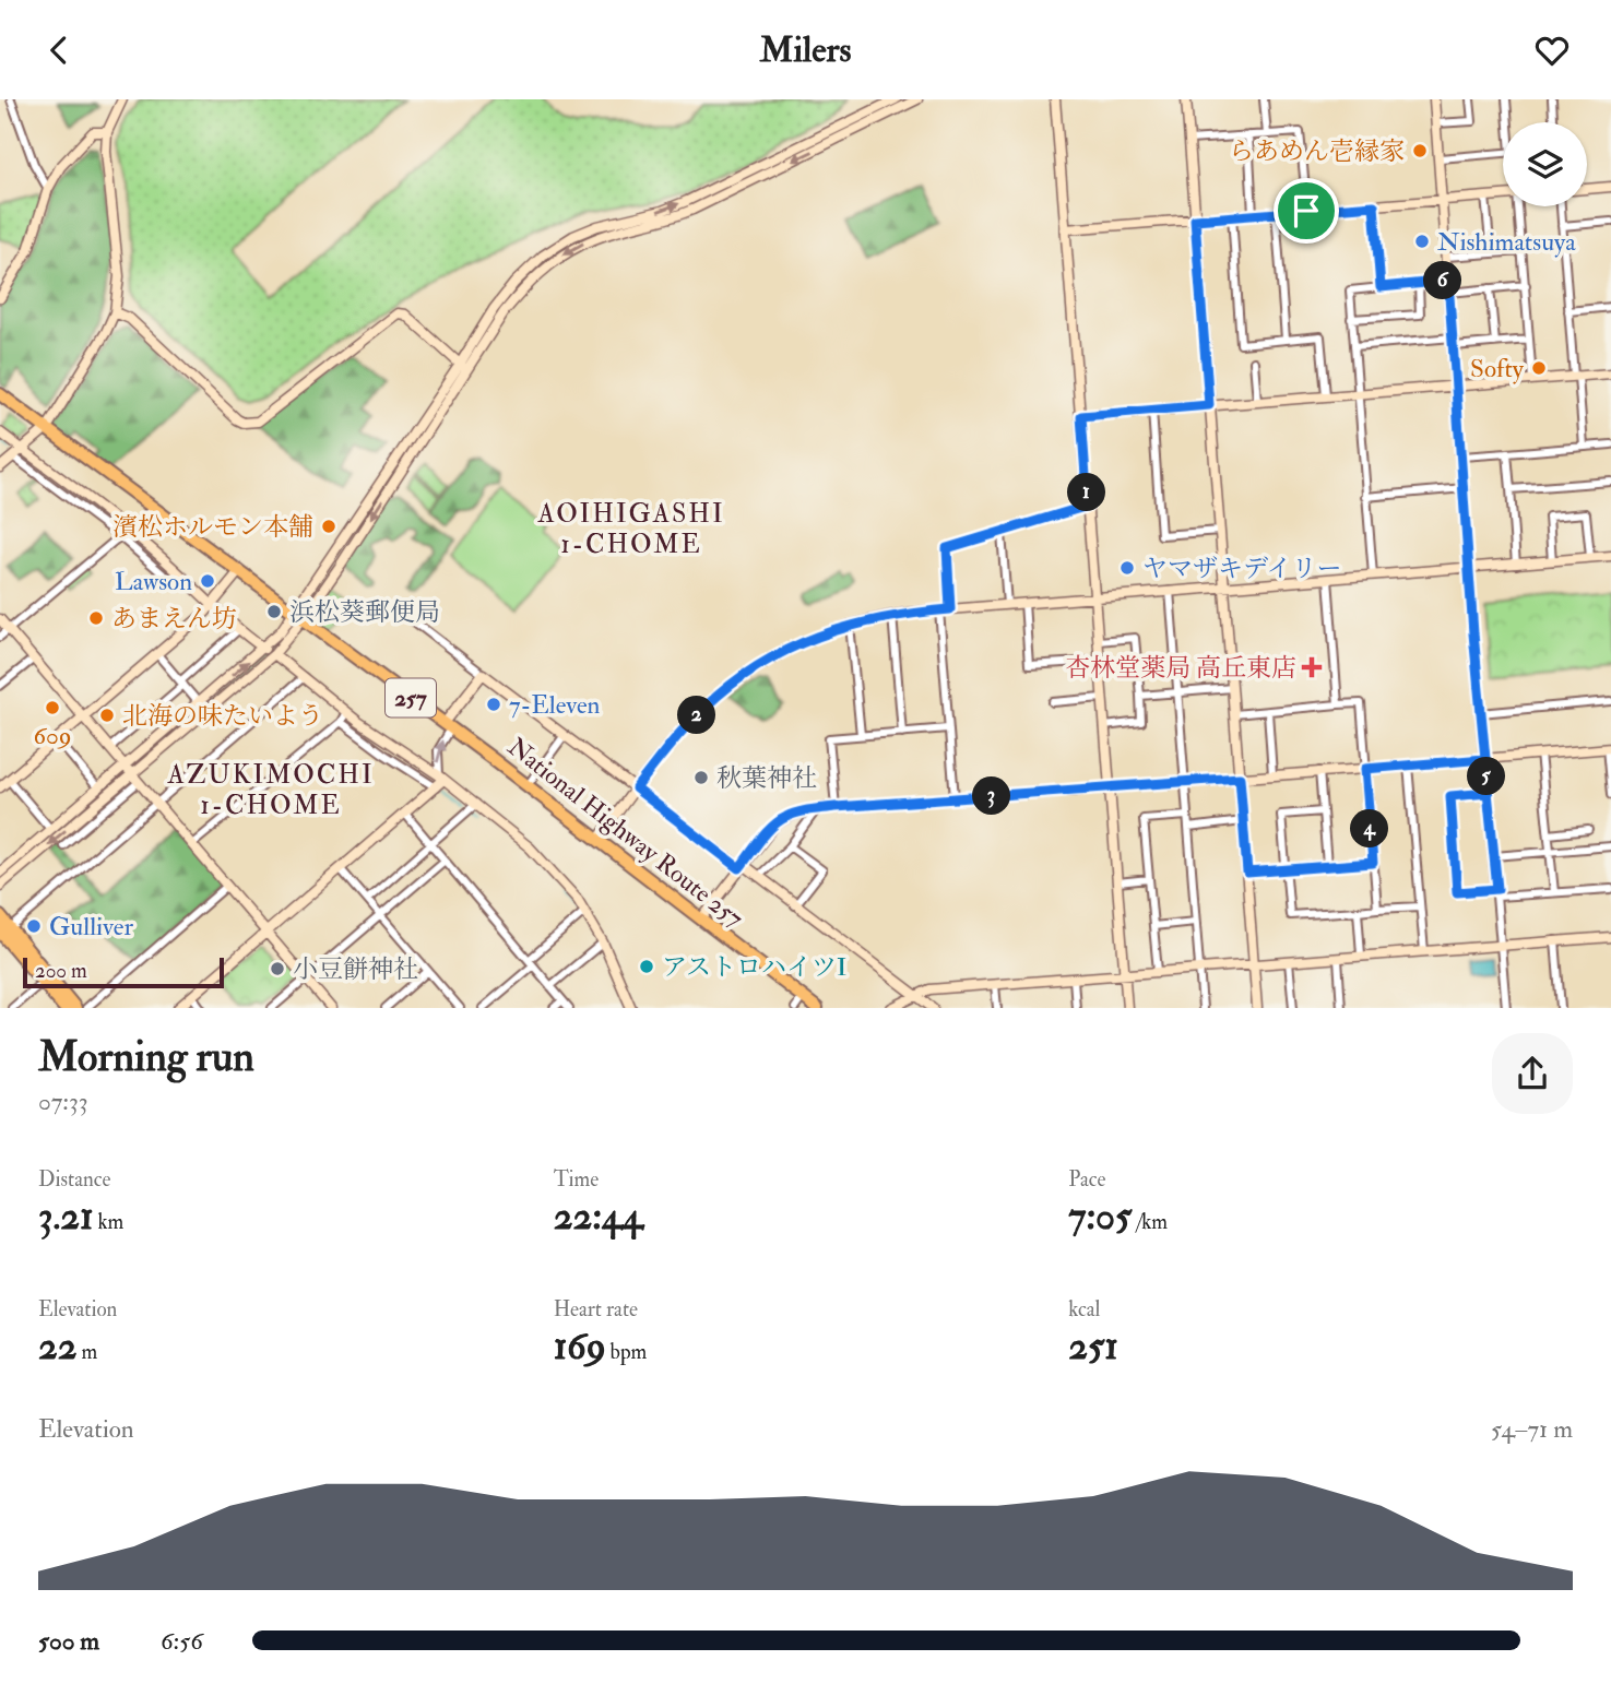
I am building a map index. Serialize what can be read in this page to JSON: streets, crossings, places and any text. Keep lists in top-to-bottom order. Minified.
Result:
{"streets":{"highway":["257","National Highway Route 257"]},"districts":["AOIHIGASHI 1-CHOME","AZUKIMOCHI 1-CHOME"],"places":{"other":["らあめん壱縁家","Nishimatsuya","Softy","濱松ホルモン本舗","ヤマザキデイリー","Lawson","浜松葵郵便局","あまえん坊","7-Eleven","609","北海の味たいよう","秋葉神社","Gulliver","アストロハイツI","小豆餅神社"],"health":["杏林堂薬局 高丘東店"]},"scale_bar":"200 m","page":{"header":"Milers","pins":["6","1","2","5","3","4"],"scale":"200 m","heading":["Morning run","07:33"],"stats":[["Distance","3.21 km"],["Time","22:44"],["Pace","7:05 /km"],["Elevation","22 m"],["Heart rate","169 bpm"],["kcal","251"]],"chart":["Elevation","54–71 m"],"list":[{"name":"500 m","note":"6:56"}]}}
